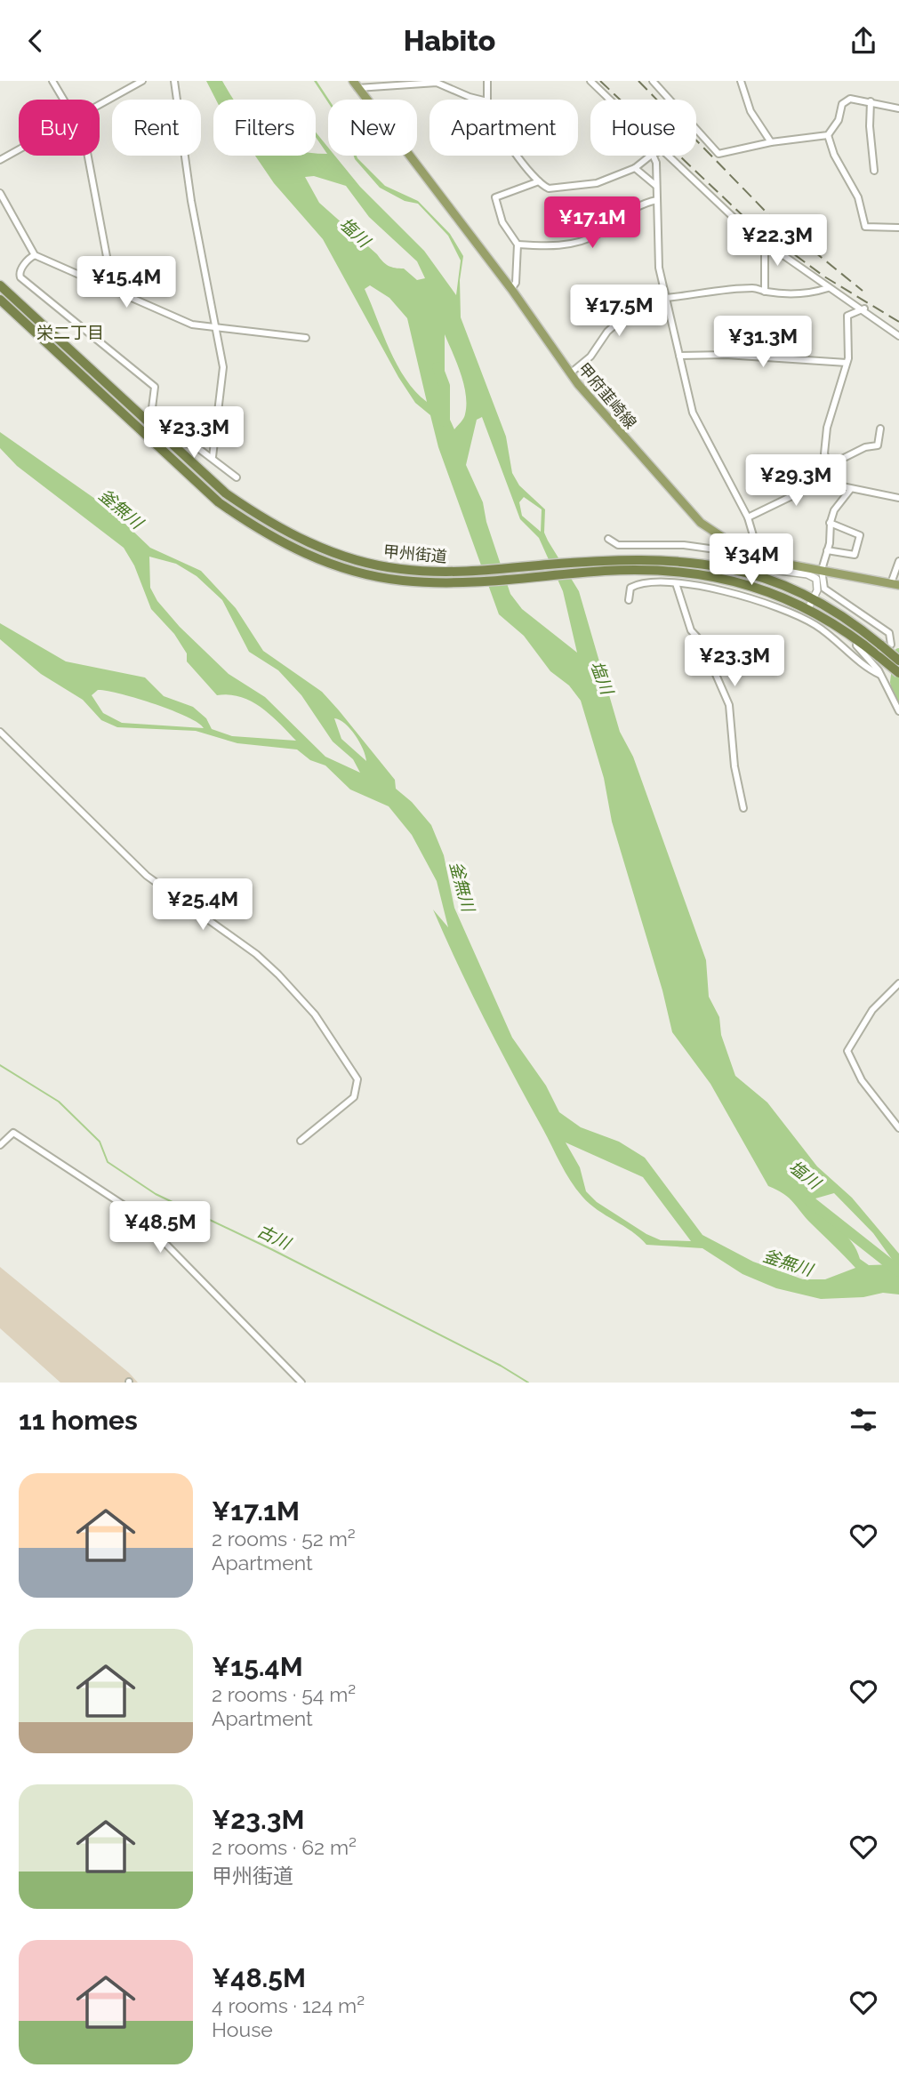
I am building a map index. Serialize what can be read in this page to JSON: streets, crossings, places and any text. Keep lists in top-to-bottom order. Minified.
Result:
{"streets":{"highway":["甲州街道"],"main road":["甲府韮崎線"]},"districts":["栄二丁目"],"water":["塩川","釜無川","古川"],"page":{"header":"Habito","chip":["Buy","Rent","Filters","New","Apartment","House"],"price":["¥17.1M","¥22.3M","¥15.4M","¥17.5M","¥31.3M","¥23.3M","¥29.3M","¥34M","¥23.3M","¥25.4M","¥48.5M"],"heading":"11 homes","list":[{"name":"¥17.1M","note":"2 rooms · 52 m² · Apartment"},{"name":"¥15.4M","note":"2 rooms · 54 m² · Apartment"},{"name":"¥23.3M","note":"2 rooms · 62 m² · 甲州街道"},{"name":"¥48.5M","note":"4 rooms · 124 m² · House"}]}}
